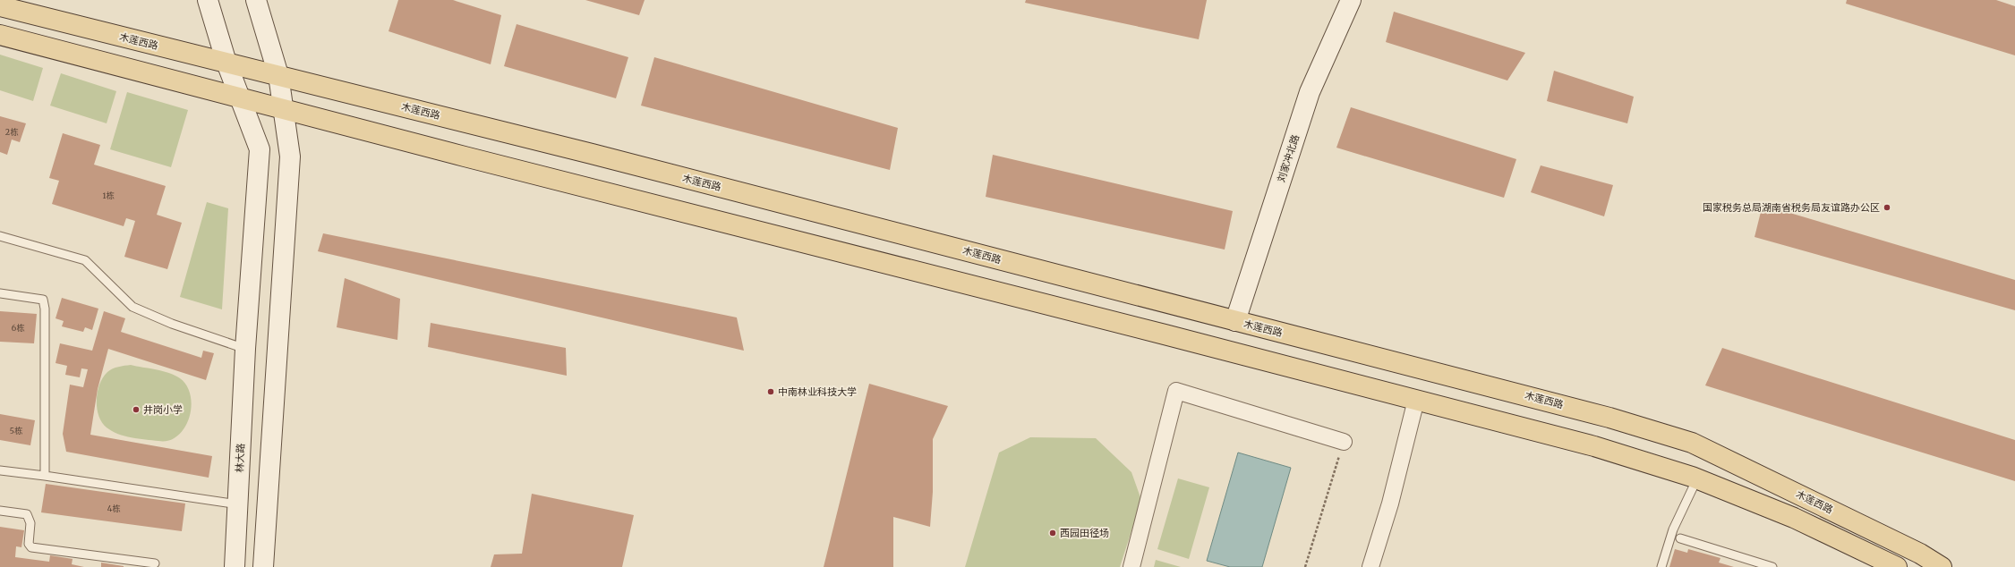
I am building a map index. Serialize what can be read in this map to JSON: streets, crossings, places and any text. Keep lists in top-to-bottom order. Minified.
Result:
{"streets":{"main road":["木莲西路","刘家冲北路","林大路"]},"crossings":[["木莲西路","刘家冲北路"],["木莲西路","林大路"]],"places":["国家税务总局湖南省税务局友谊路办公区","中南林业科技大学","井岗小学","西园田径场"],"house_numbers":["2栋","1栋","6栋","5栋","4栋"]}
